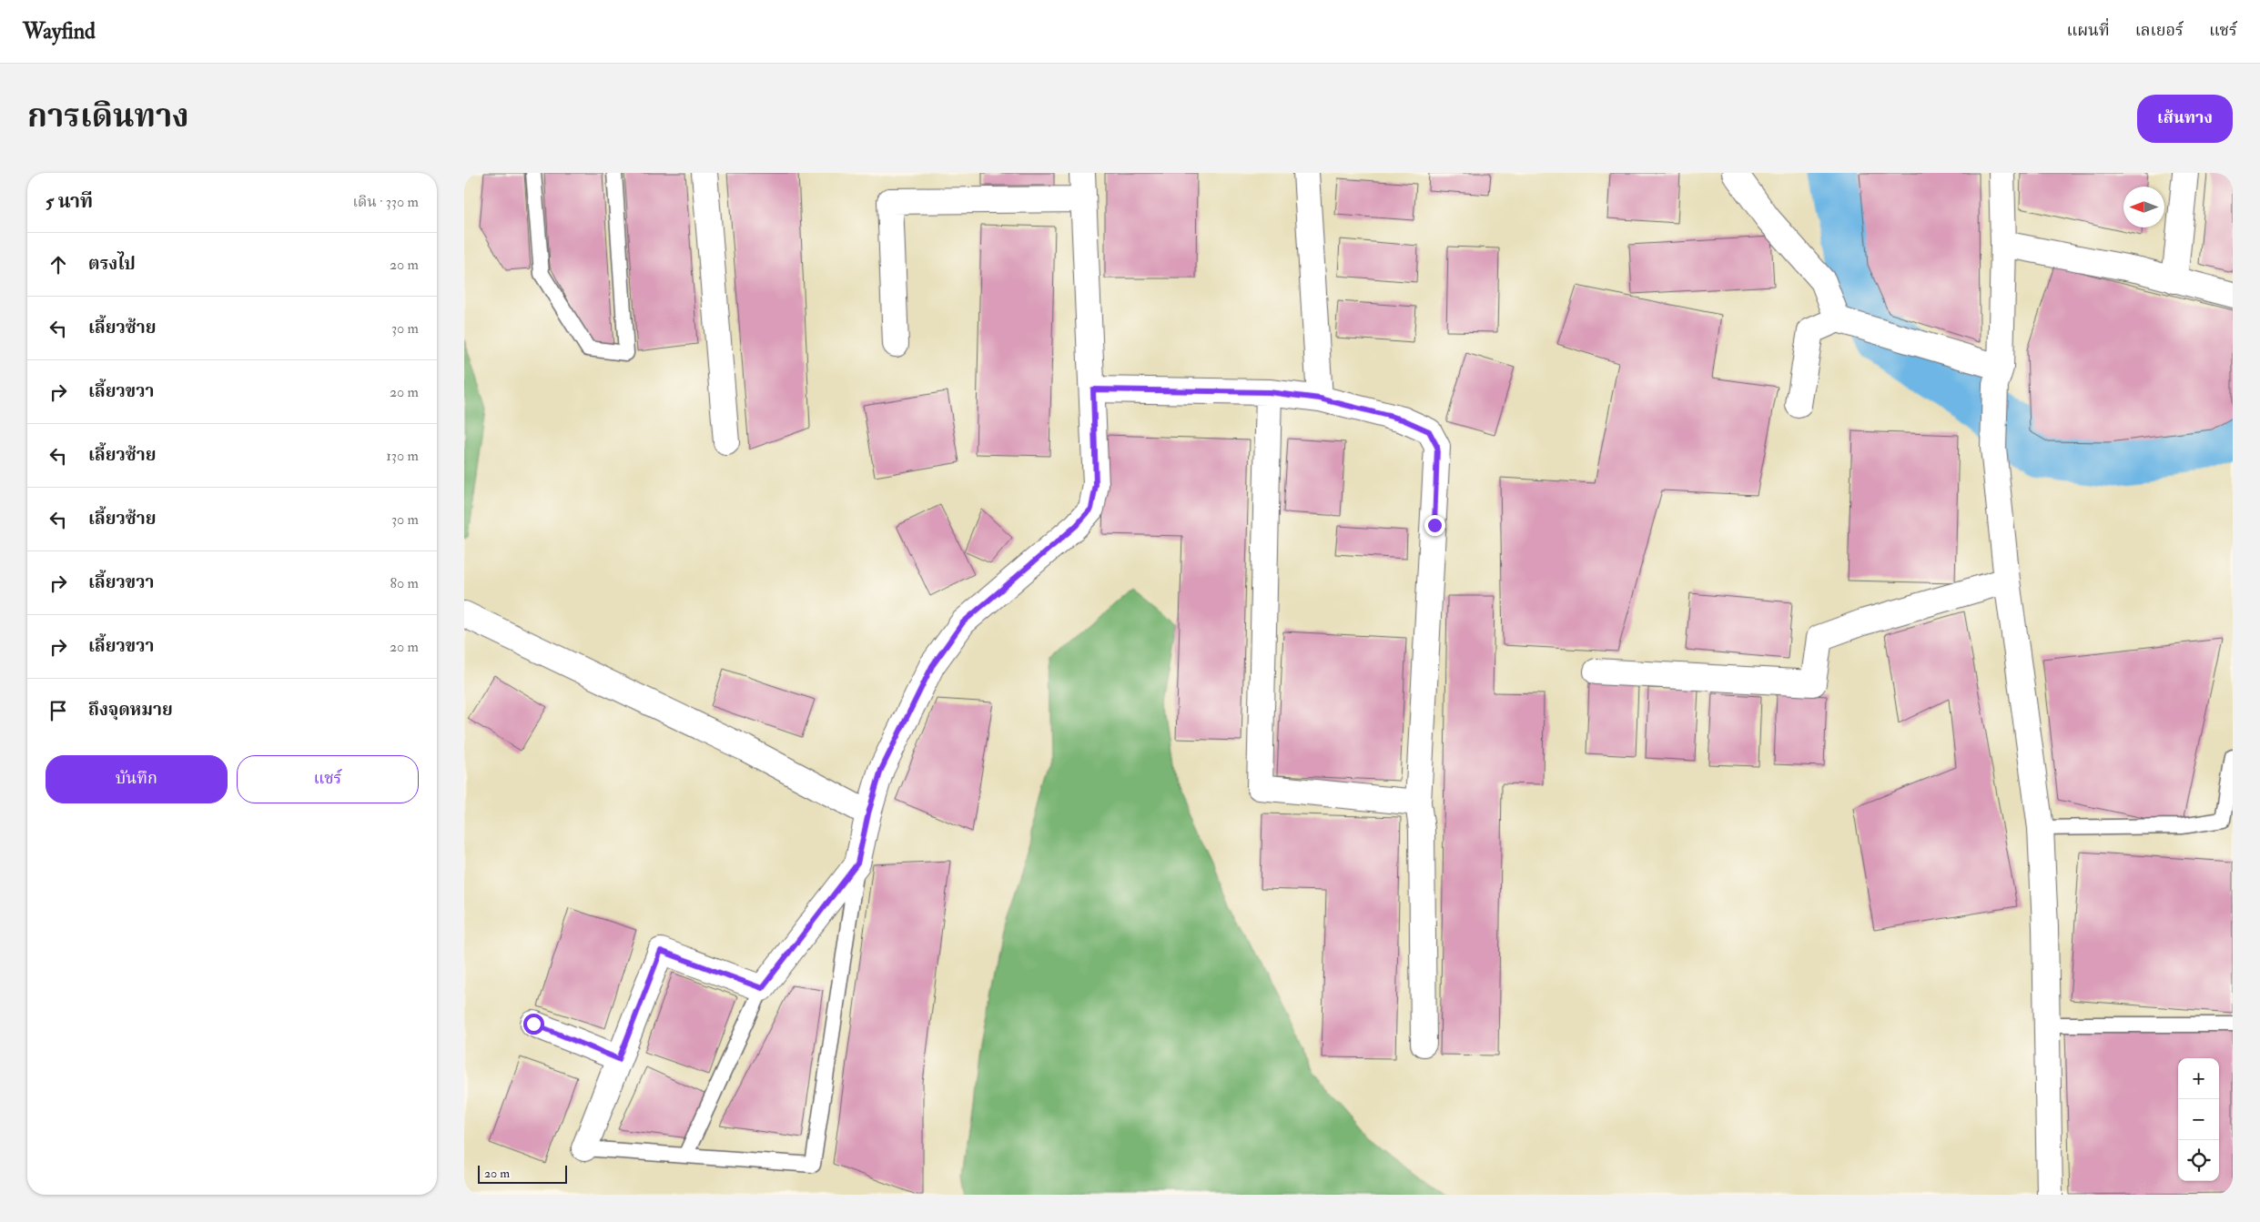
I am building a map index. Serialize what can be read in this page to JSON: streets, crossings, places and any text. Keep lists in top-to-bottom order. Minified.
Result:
{"scale_bar":"20 m","north":"left","page":{"header":"Wayfind","nav":["แผนที่","เลเยอร์","แชร์"],"title":"การเดินทาง","buttons":["เส้นทาง",["บันทึก","แชร์"]],"heading":["5 นาที","เดิน · 330 m"],"list":[["ตรงไป","20 m"],["เลี้ยวซ้าย","30 m"],["เลี้ยวขวา","20 m"],["เลี้ยวซ้าย","130 m"],["เลี้ยวซ้าย","30 m"],["เลี้ยวขวา","80 m"],["เลี้ยวขวา","20 m"],"ถึงจุดหมาย"],"map_buttons":["+","−"],"scale":"20 m"}}
